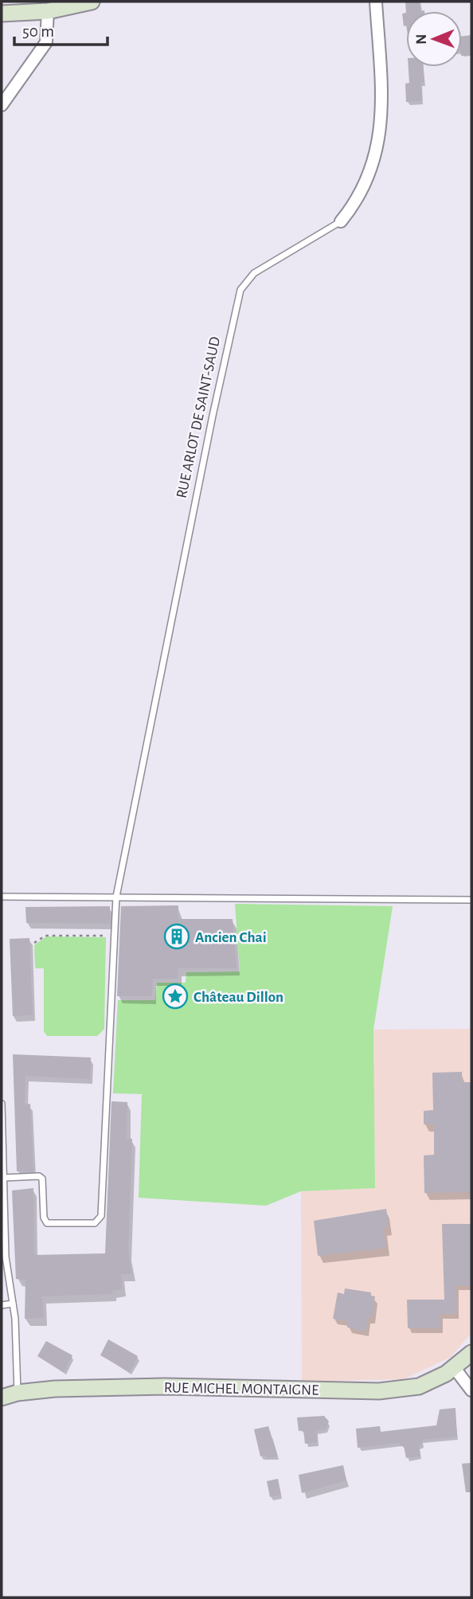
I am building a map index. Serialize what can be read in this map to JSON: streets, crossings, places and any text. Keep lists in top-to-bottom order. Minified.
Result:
{"streets":{"street":["RUE ARLOT DE SAINT-SAUD","RUE MICHEL MONTAIGNE"]},"places":{"building":["Ancien Chai"],"place":["Château Dillon"]},"scale_bar":"50 m","north":"left"}
